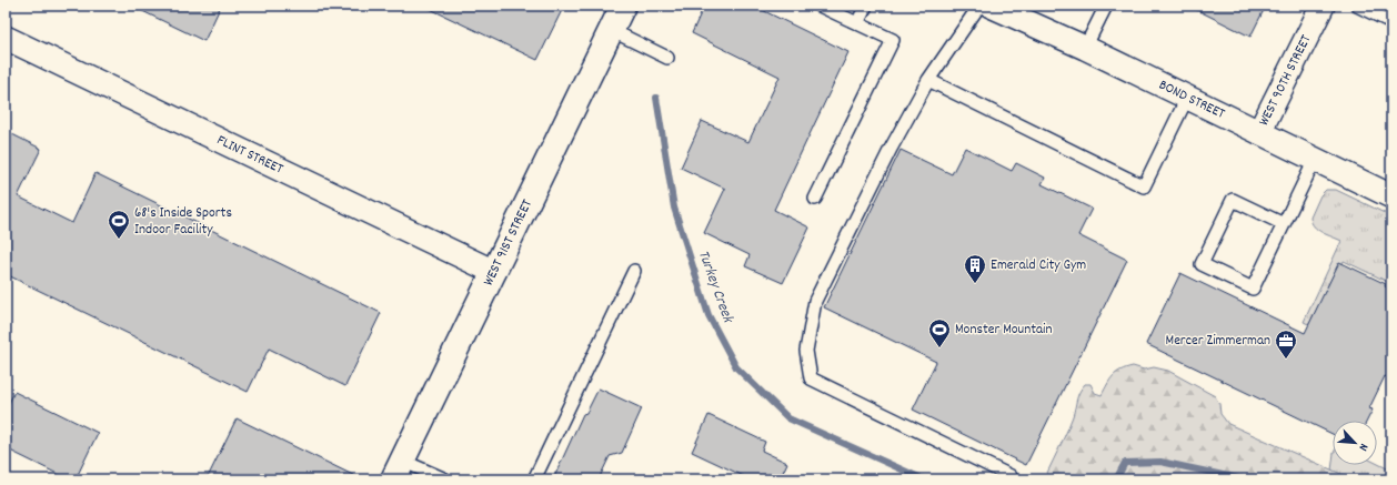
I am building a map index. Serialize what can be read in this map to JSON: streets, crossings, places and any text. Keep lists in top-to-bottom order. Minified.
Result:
{"streets":{"street":["WEST 90TH STREET","BOND STREET","FLINT STREET","WEST 91ST STREET"]},"crossings":[["WEST 90TH STREET","BOND STREET"],["FLINT STREET","WEST 91ST STREET"]],"water":["Turkey Creek"],"places":{"sports":["68's Inside Sports Indoor Facility","Monster Mountain"],"building":["Emerald City Gym"],"office":["Mercer Zimmerman"]},"north":"bottom right"}
